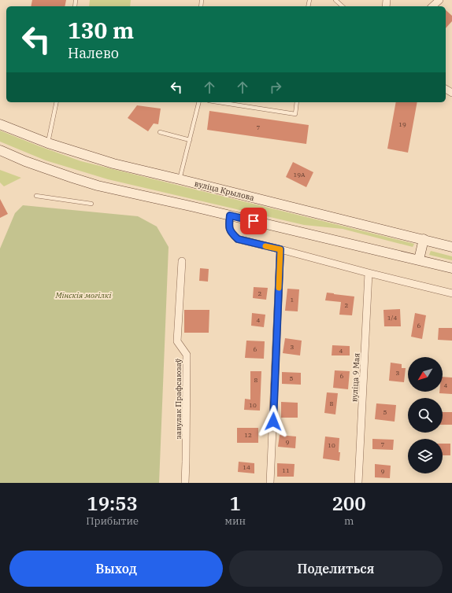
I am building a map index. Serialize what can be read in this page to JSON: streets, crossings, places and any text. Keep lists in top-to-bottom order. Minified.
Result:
{"streets":{"main road":["вуліца Крылова"],"street":["вуліца 9 Мая","завулак Прафсаюзаў"]},"parks":["Мінскія могілкі"],"house_numbers":["19","7","19А","2","1","2","1/4","4","6","3","6","4","3","6","5","8","4","8","10","5","12","9","7","10","14","11","9"],"north":"bottom left","page":{"turn":["130 m","Налево"],"eta":["19:53","Прибытие","1","мин","200","m"],"buttons":["Выход","Поделиться"]}}
